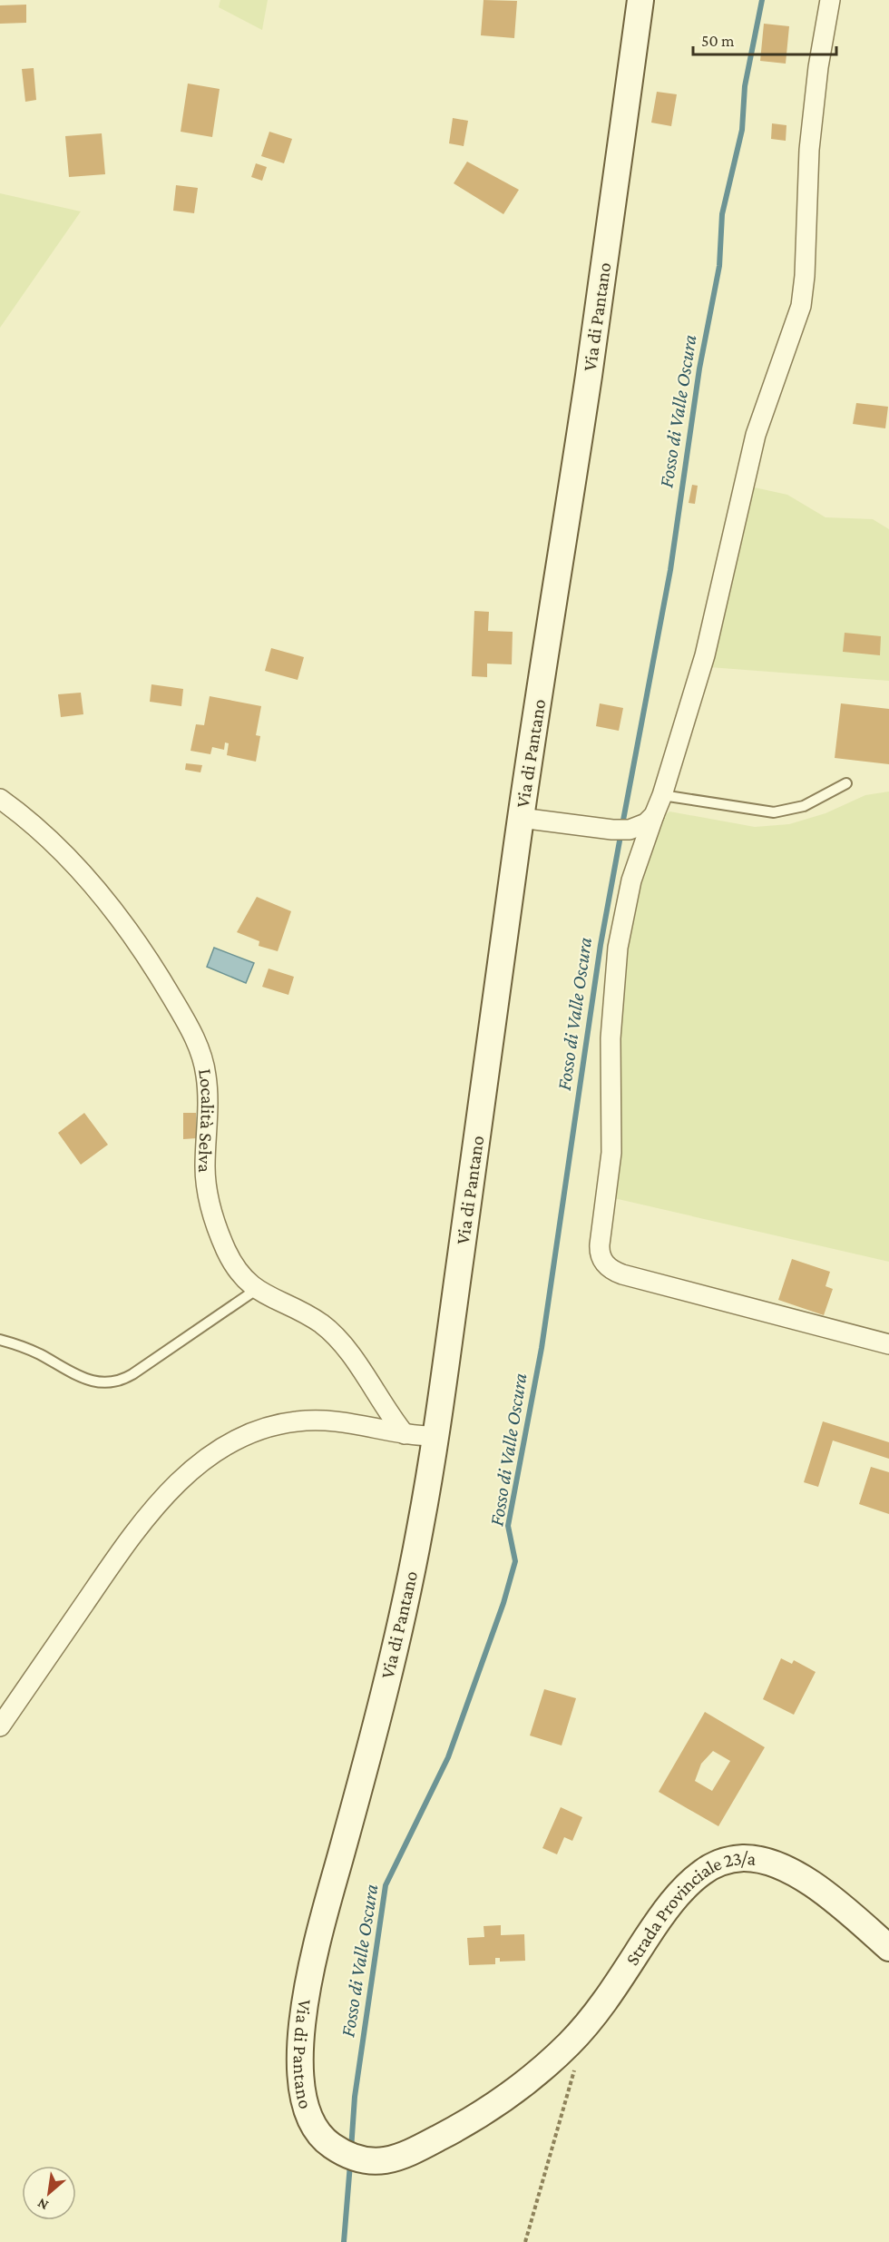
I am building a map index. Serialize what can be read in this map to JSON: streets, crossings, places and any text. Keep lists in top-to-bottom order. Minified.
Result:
{"streets":{"street":["Via di Pantano","Località Selva","Strada Provinciale 23/a"]},"crossings":[["Via di Pantano","Strada Provinciale 23/a"]],"water":["Fosso di Valle Oscura"],"scale_bar":"50 m","north":"bottom left"}
